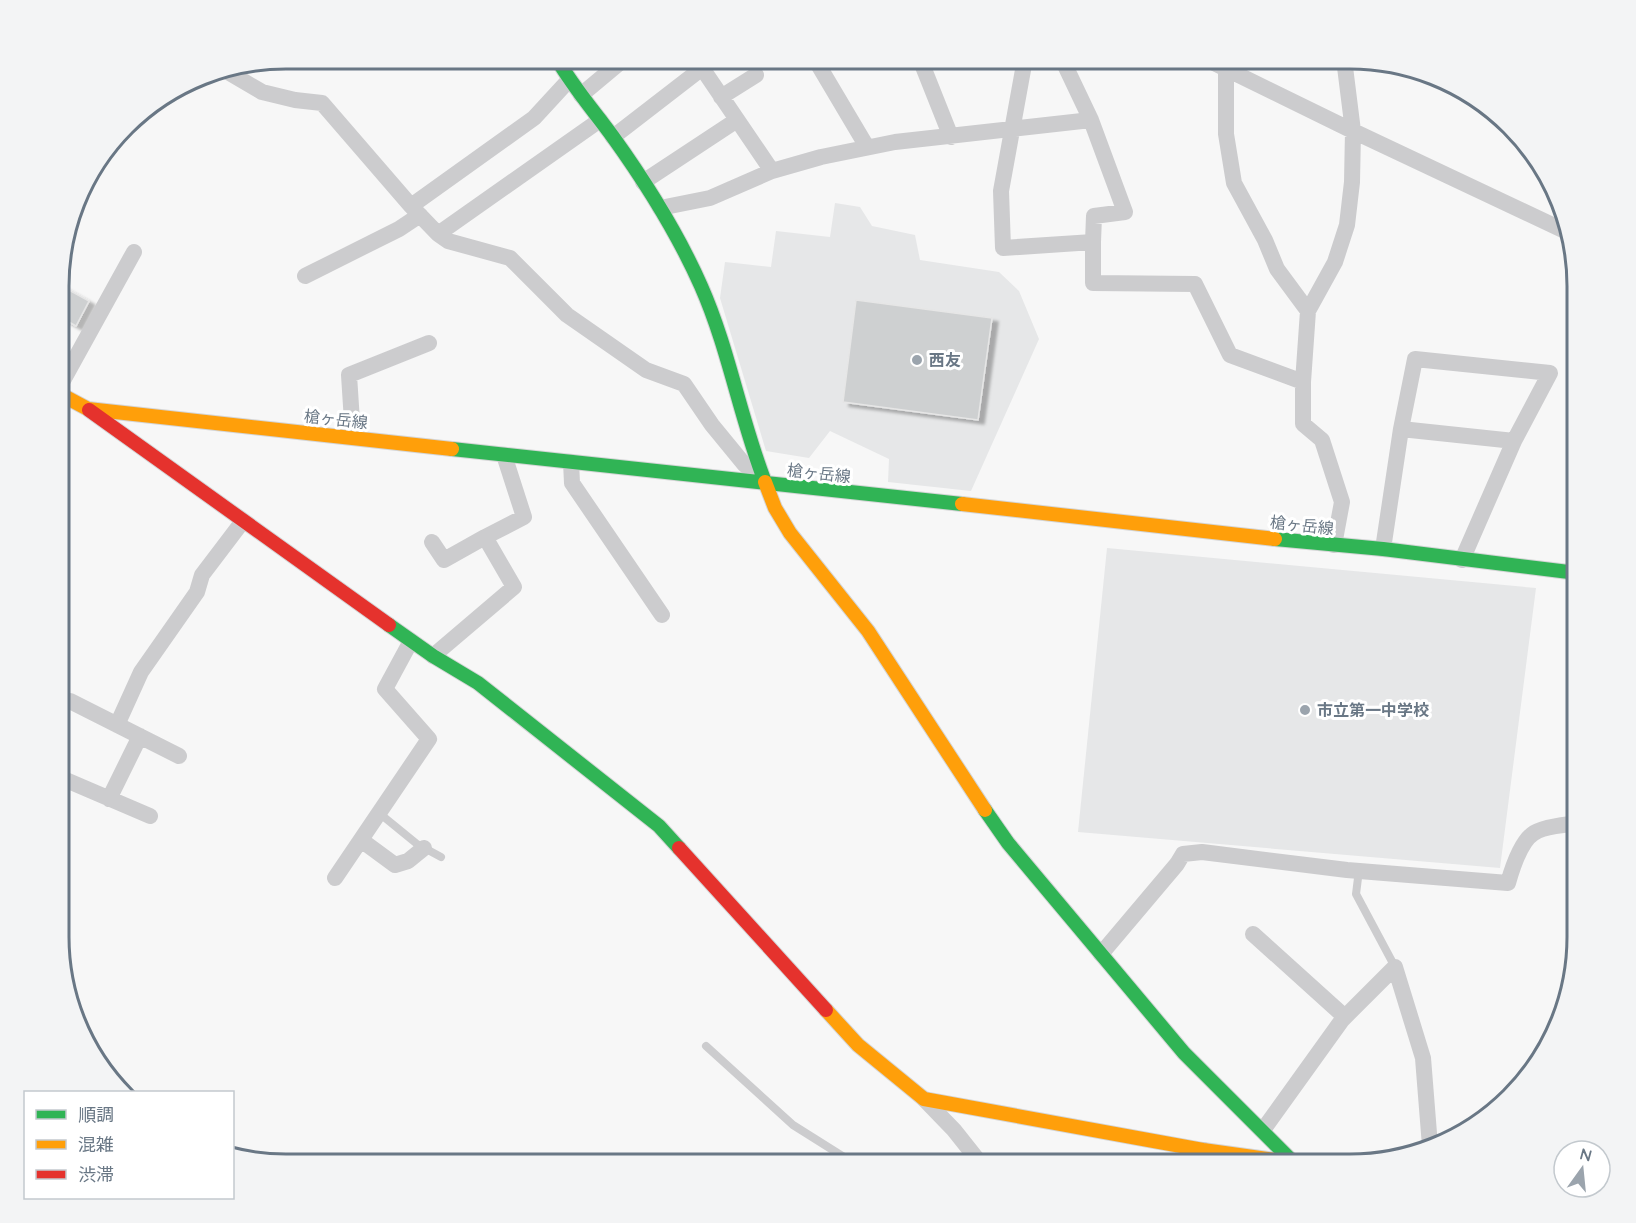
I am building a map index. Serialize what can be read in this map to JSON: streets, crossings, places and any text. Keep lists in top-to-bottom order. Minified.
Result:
{"streets":{"street":["槍ヶ岳線"]},"places":["西友","市立第一中学校"],"legend":["順調","混雑","渋滞"],"north":"top"}
